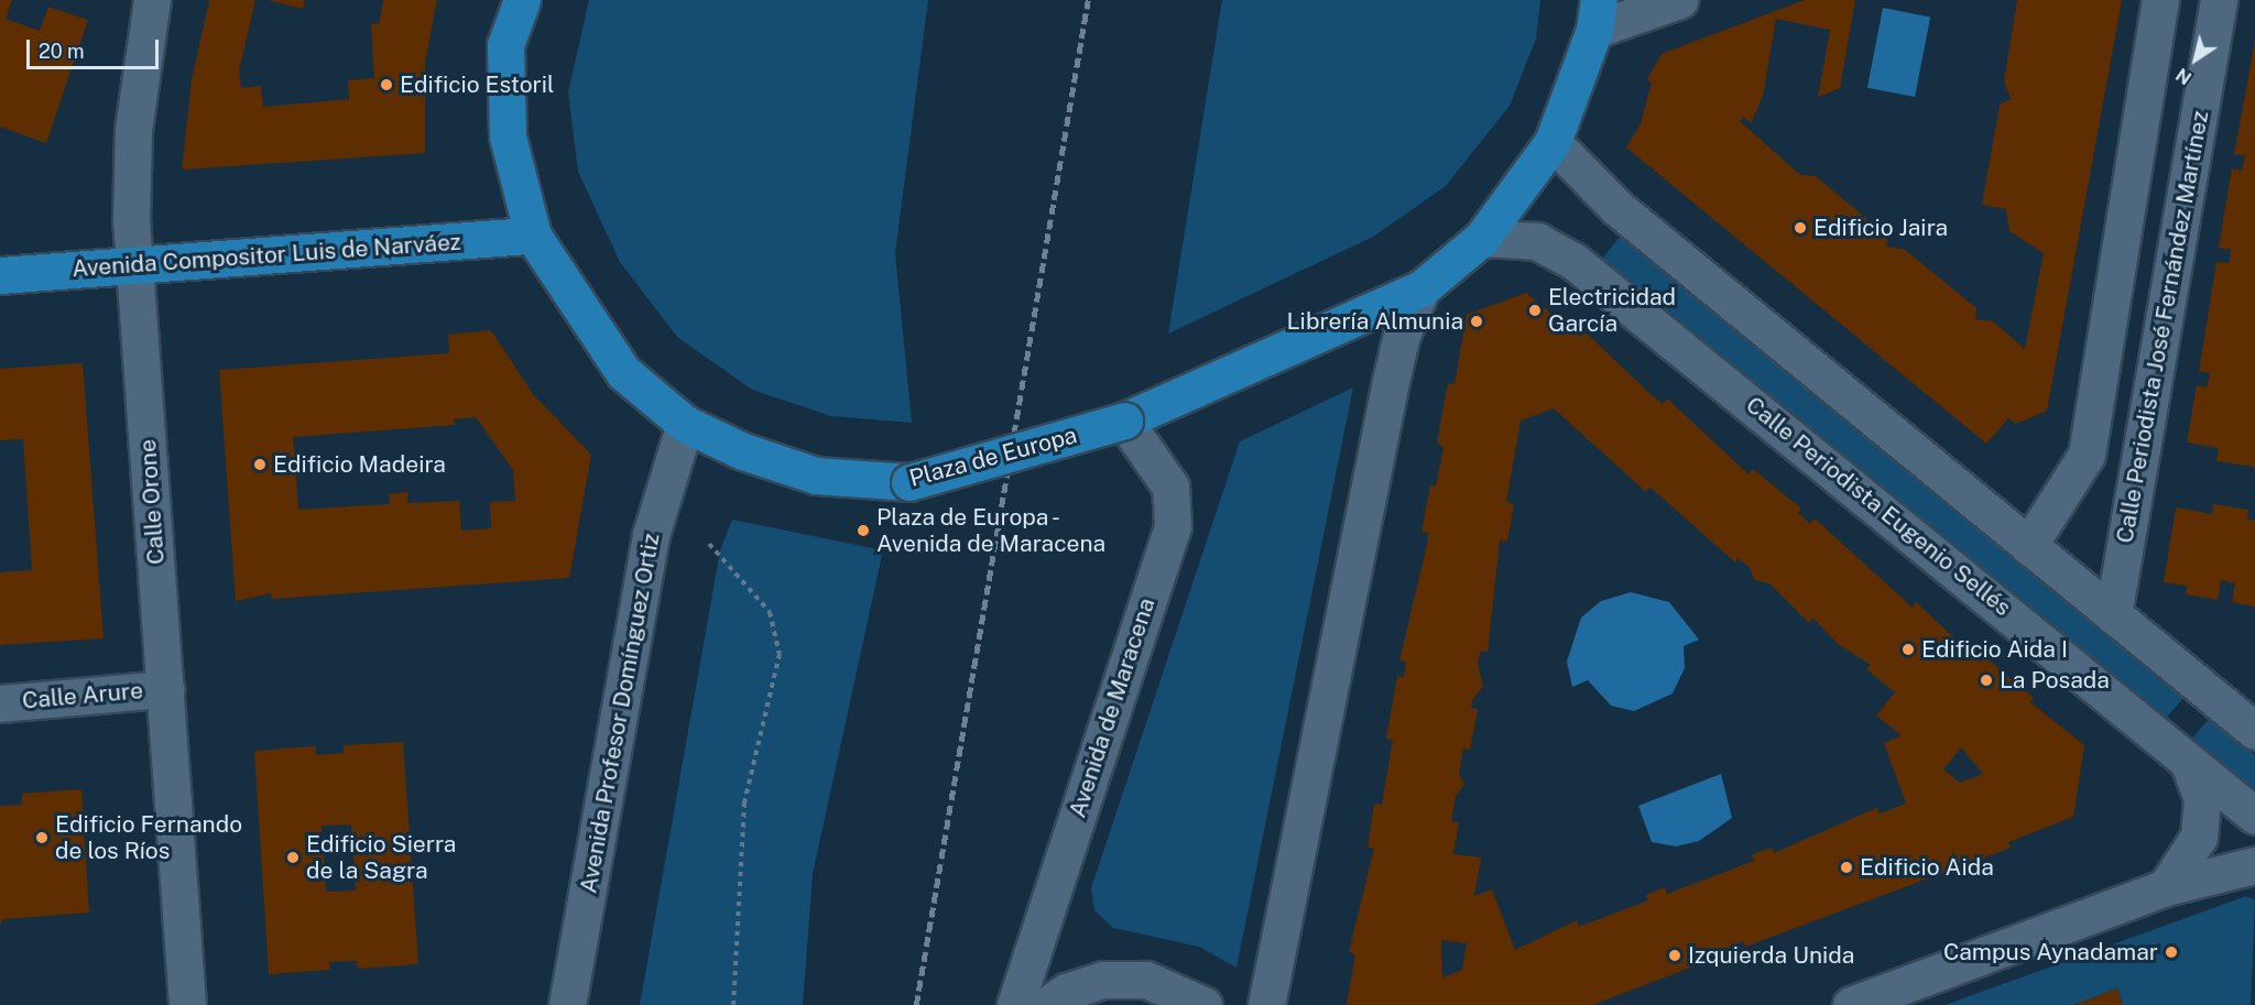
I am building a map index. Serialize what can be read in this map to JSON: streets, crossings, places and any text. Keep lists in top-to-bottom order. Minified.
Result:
{"streets":{"main road":["Avenida Compositor Luis de Narváez","Calle Periodista José Fernández Martínez","Plaza de Europa","Calle Orone","Calle Periodista Eugenio Sellés","Calle Arure","Avenida de Maracena","Avenida Profesor Domínguez Ortiz"]},"crossings":[["Avenida Compositor Luis de Narváez","Plaza de Europa"],["Avenida Compositor Luis de Narváez","Calle Orone"],["Plaza de Europa","Calle Periodista Eugenio Sellés"],["Plaza de Europa","Avenida de Maracena"],["Plaza de Europa","Avenida Profesor Domínguez Ortiz"],["Calle Orone","Calle Arure"]],"places":["Edificio Estoril","Edificio Jaira","Electricidad García","Librería Almunia","Edificio Madeira","Plaza de Europa - Avenida de Maracena","Edificio Aida I","La Posada","Edificio Fernando de los Ríos","Edificio Sierra de la Sagra","Edificio Aida","Campus Aynadamar","Izquierda Unida"],"scale_bar":"20 m","north":"bottom left"}
